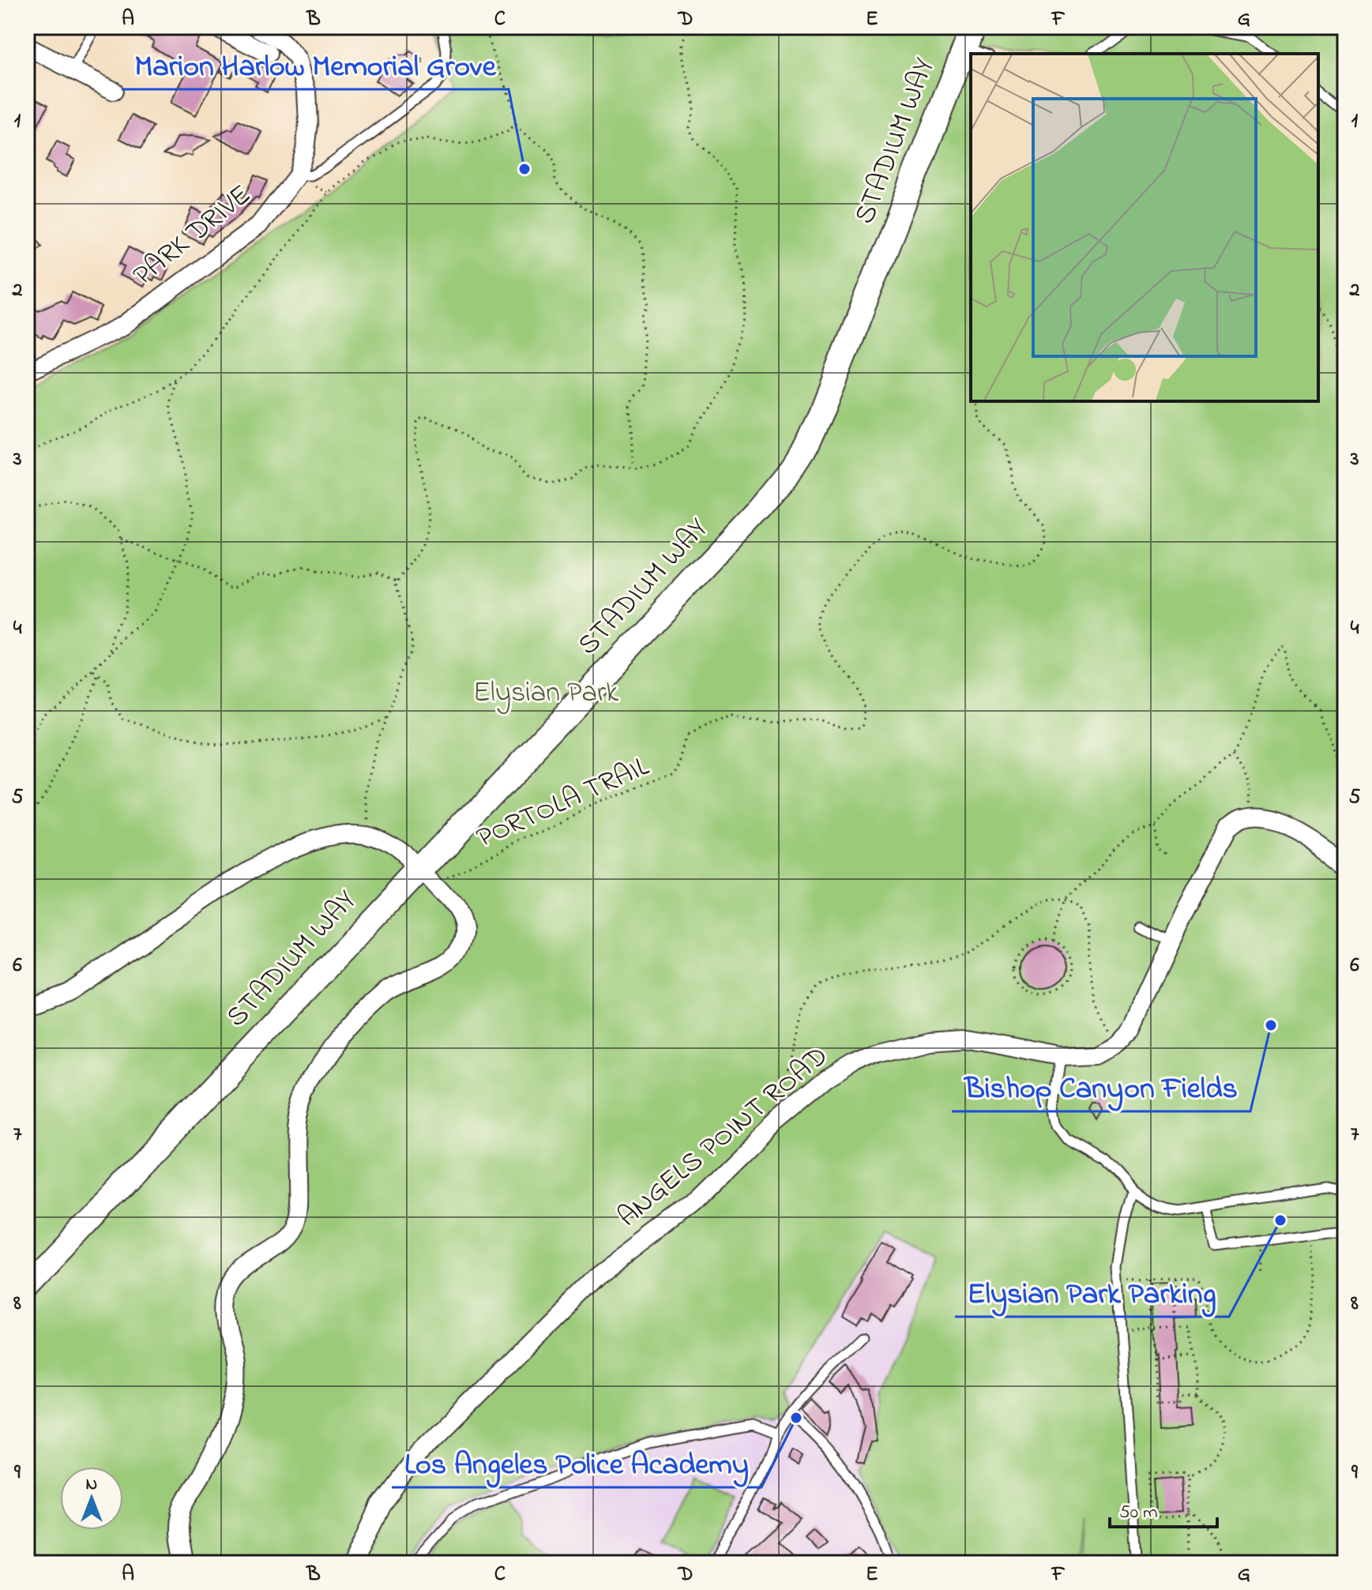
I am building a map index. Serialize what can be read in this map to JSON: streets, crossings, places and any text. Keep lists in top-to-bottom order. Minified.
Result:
{"streets":{"main road":["STADIUM WAY"],"street":["PARK DRIVE","ANGELS POINT ROAD"],"path":["PORTOLA TRAIL"]},"crossings":[["STADIUM WAY","PORTOLA TRAIL"]],"parks":["Elysian Park"],"places":["Marion Harlow Memorial Grove","Bishop Canyon Fields","Elysian Park Parking","Los Angeles Police Academy"],"scale_bar":"50 m","north":"top","grid":{"columns":["A","B","C","D","E","F","G"],"rows":["1","2","3","4","5","6","7","8","9"]}}
